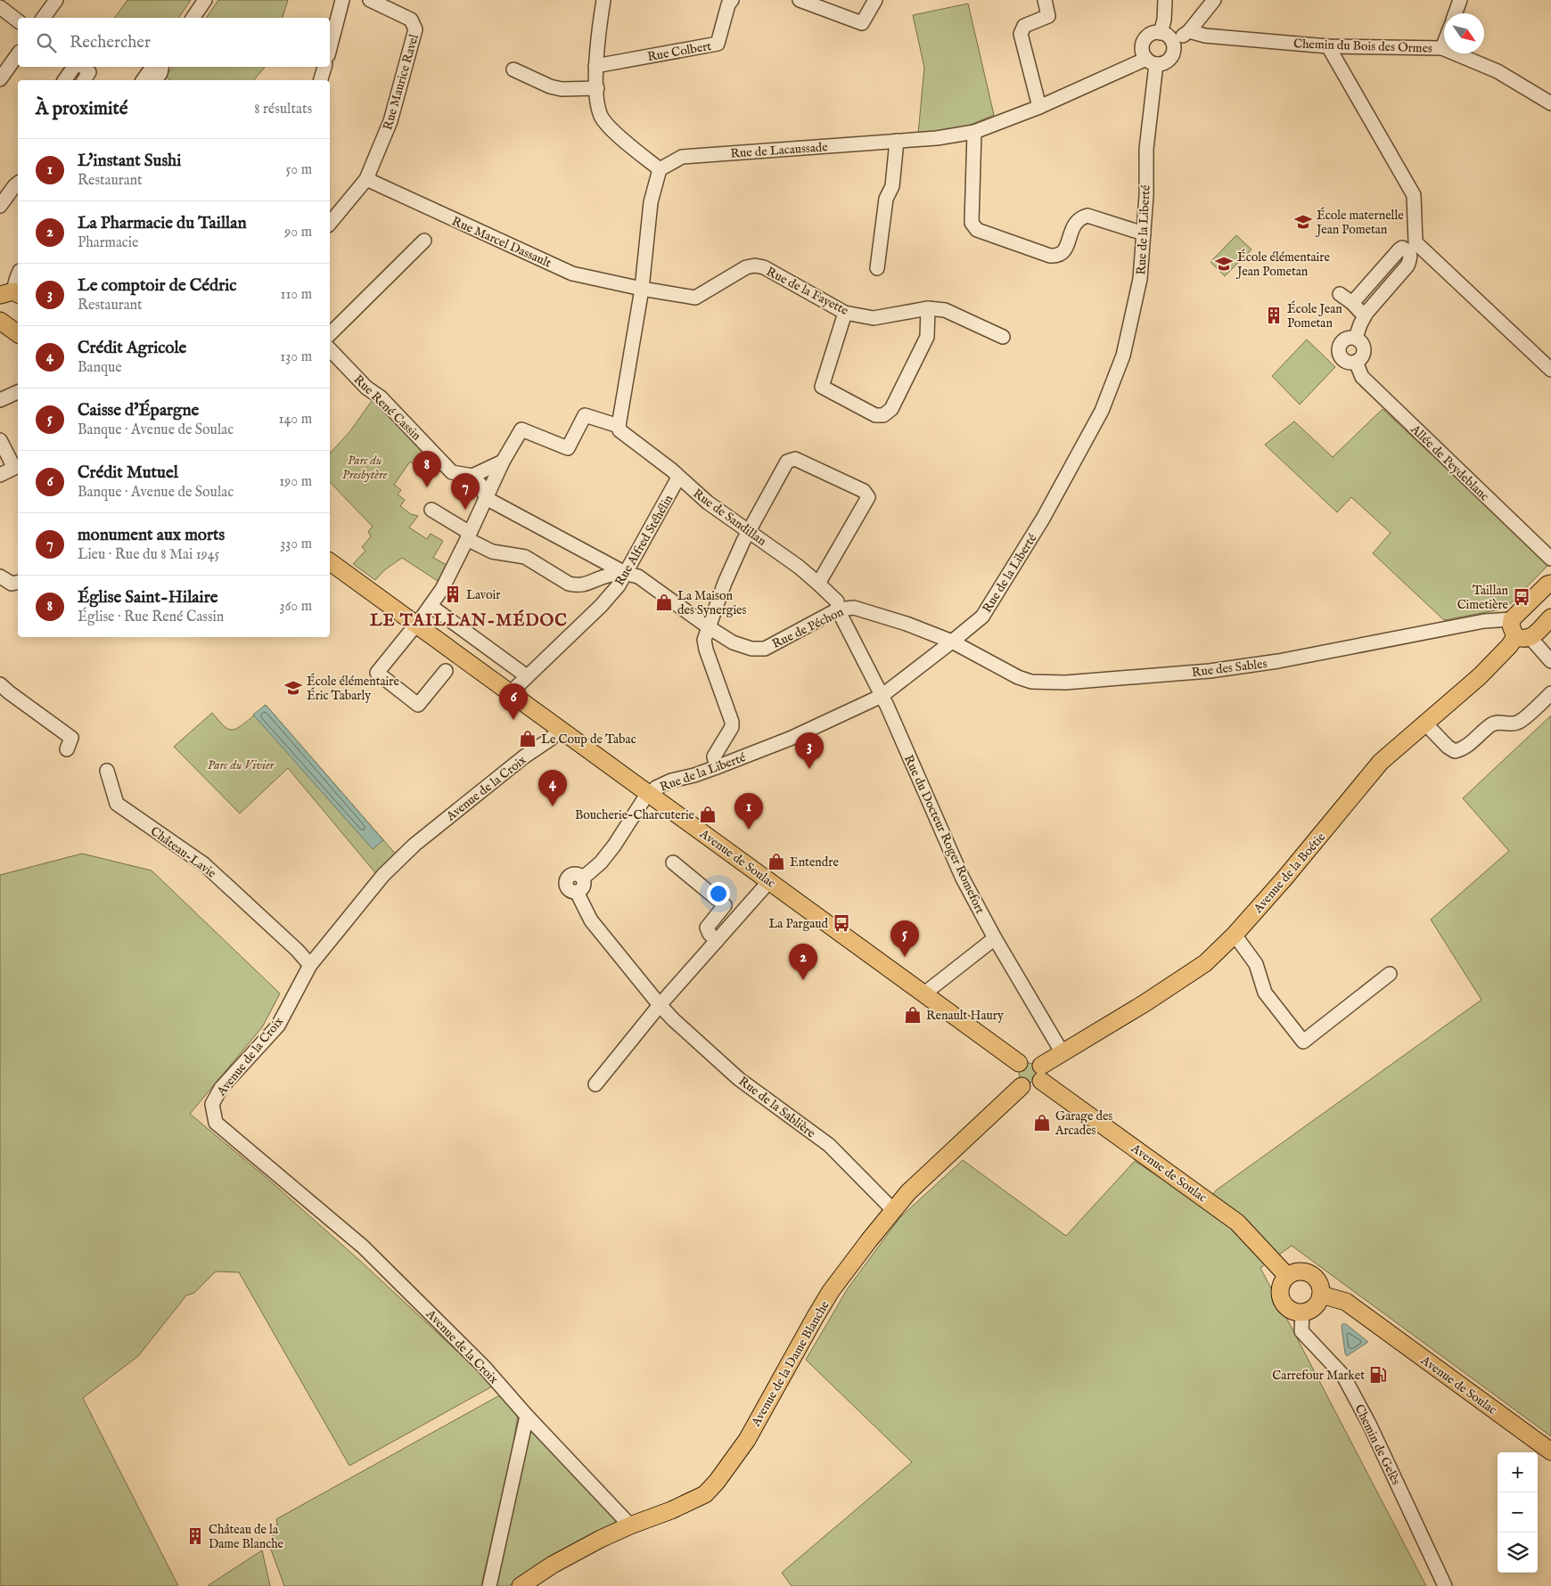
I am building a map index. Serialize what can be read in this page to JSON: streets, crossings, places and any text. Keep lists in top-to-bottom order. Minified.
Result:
{"streets":{"main road":["Avenue de Soulac","Avenue de la Boétie","Avenue de la Dame Blanche"],"street":["Chemin du Bois des Ormes","Rue Colbert","Rue Maurice Ravel","Rue de Lacaussade","Rue de la Liberté","Rue Marcel Dassault","Rue de la Fayette","Rue René Cassin","Allée de Peydeblanc","Rue de Sandillan","Rue Alfred Stéhélin","Rue de Péchon","Rue des Sables","Avenue de la Croix","Rue du Docteur Roger Romefort","Château-Lavie","Rue de la Sablière","Chemin de Gelès"]},"crossings":[["Rue Maurice Ravel","Rue Marcel Dassault"],["Rue de Lacaussade","Rue de la Liberté"],["Rue de la Liberté","Rue de Péchon"],["Rue de la Liberté","Rue des Sables"],["Rue de la Liberté","Rue du Docteur Roger Romefort"],["Rue de la Liberté","Avenue de Soulac"],["Rue de la Liberté","Rue de la Sablière"],["Rue Marcel Dassault","Rue de la Fayette"],["Rue de Sandillan","Rue Alfred Stéhélin"],["Rue de Sandillan","Rue de Péchon"],["Rue de Sandillan","Rue du Docteur Roger Romefort"],["Rue Alfred Stéhélin","Rue de Péchon"],["Rue Alfred Stéhélin","Avenue de Soulac"],["Rue de Péchon","Rue des Sables"],["Rue de Péchon","Rue du Docteur Roger Romefort"],["Avenue de la Croix","Château-Lavie"],["Avenue de la Croix","Avenue de Soulac"],["Avenue de la Croix","Avenue de la Dame Blanche"],["Rue du Docteur Roger Romefort","Avenue de la Boétie"],["Avenue de Soulac","Avenue de la Boétie"],["Avenue de Soulac","Avenue de la Dame Blanche"],["Avenue de Soulac","Chemin de Gelès"],["Avenue de la Boétie","Avenue de la Dame Blanche"],["Rue de la Sablière","Avenue de la Dame Blanche"]],"districts":["LE TAILLAN-MÉDOC"],"parks":["Parc du Presbytère","Parc du Vivier"],"places":{"school or university":["École maternelle Jean Pometan","École élémentaire Jean Pometan","École élémentaire Éric Tabarly"],"building":["École Jean Pometan","Lavoir","Château de la Dame Blanche"],"bus stop":["Taillan Cimetière","La Pargaud"],"shop":["La Maison des Synergies","Le Coup de Tabac","Boucherie-Charcuterie","Entendre","Renault Haury","Garage des Arcades"],"fuel station":["Carrefour Market"]},"north":"bottom right","page":{"search":"Rechercher","heading":["À proximité","8 résultats"],"list":[{"mark":"1","name":"L'instant Sushi","note":"Restaurant","value":"50 m"},{"mark":"2","name":"La Pharmacie du Taillan","note":"Pharmacie","value":"90 m"},{"mark":"3","name":"Le comptoir de Cédric","note":"Restaurant","value":"110 m"},{"mark":"4","name":"Crédit Agricole","note":"Banque","value":"130 m"},{"mark":"5","name":"Caisse d'Épargne","note":"Banque · Avenue de Soulac","value":"140 m"},{"mark":"6","name":"Crédit Mutuel","note":"Banque · Avenue de Soulac","value":"190 m"},{"mark":"7","name":"monument aux morts","note":"Lieu · Rue du 8 Mai 1945","value":"330 m"},{"mark":"8","name":"Église Saint-Hilaire","note":"Église · Rue René Cassin","value":"360 m"}],"pins":["8","7","6","3","4","1","5","2"],"map_buttons":["+","−"]}}
